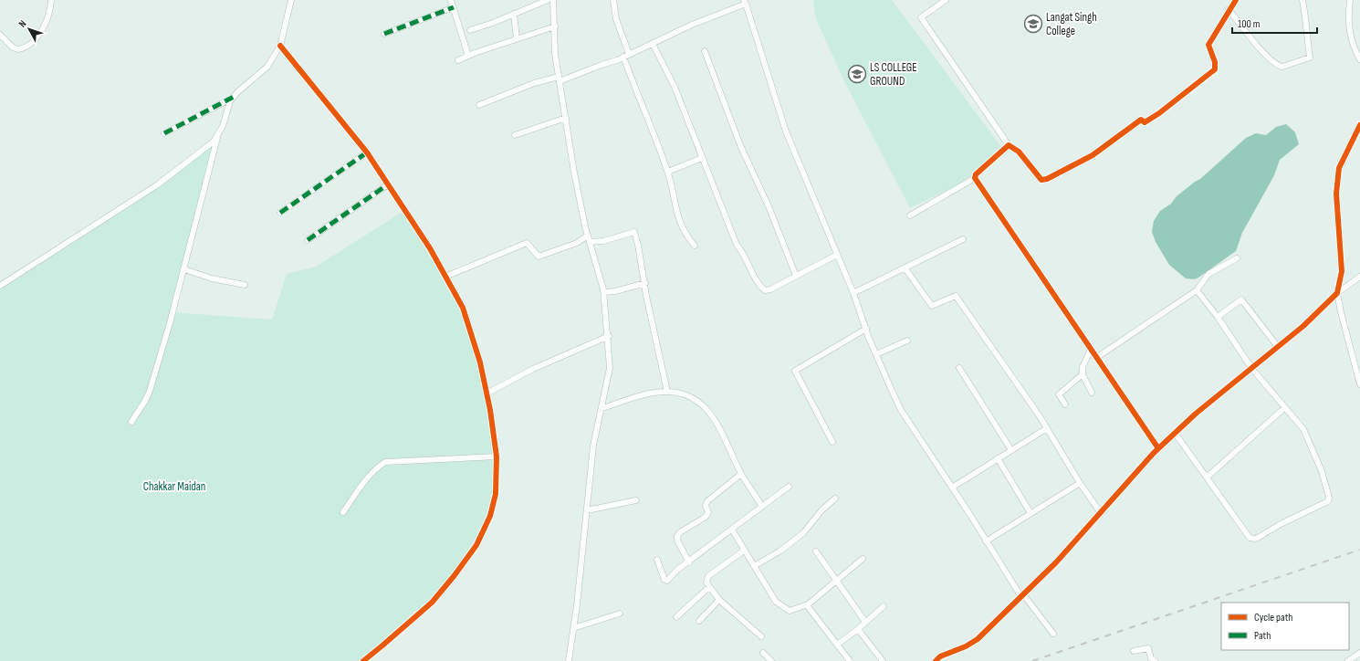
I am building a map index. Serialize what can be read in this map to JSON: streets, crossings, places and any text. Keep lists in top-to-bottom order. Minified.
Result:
{"parks":["Chakkar Maidan"],"places":{"school or university":["Langat Singh College","LS COLLEGE GROUND"]},"legend":["Cycle path","Path"],"scale_bar":"100 m","north":"top left"}
